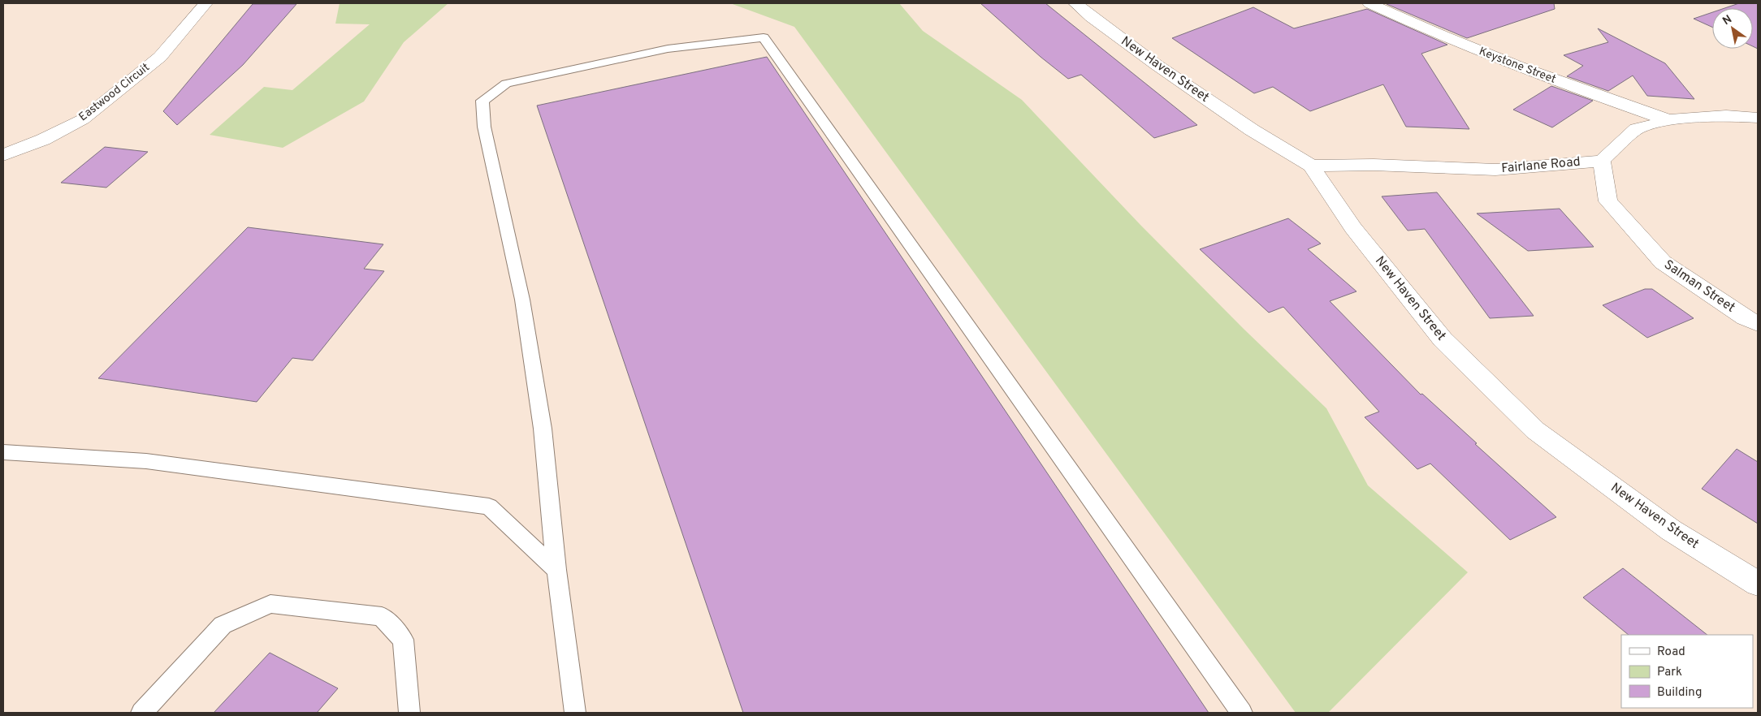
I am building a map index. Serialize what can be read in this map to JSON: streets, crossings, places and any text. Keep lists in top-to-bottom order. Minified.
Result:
{"streets":{"street":["Keystone Street","New Haven Street","Eastwood Circuit","Fairlane Road","Salman Street"]},"crossings":[["New Haven Street","Fairlane Road"],["Fairlane Road","Salman Street"]],"legend":["Road","Park","Building"],"north":"top left"}
